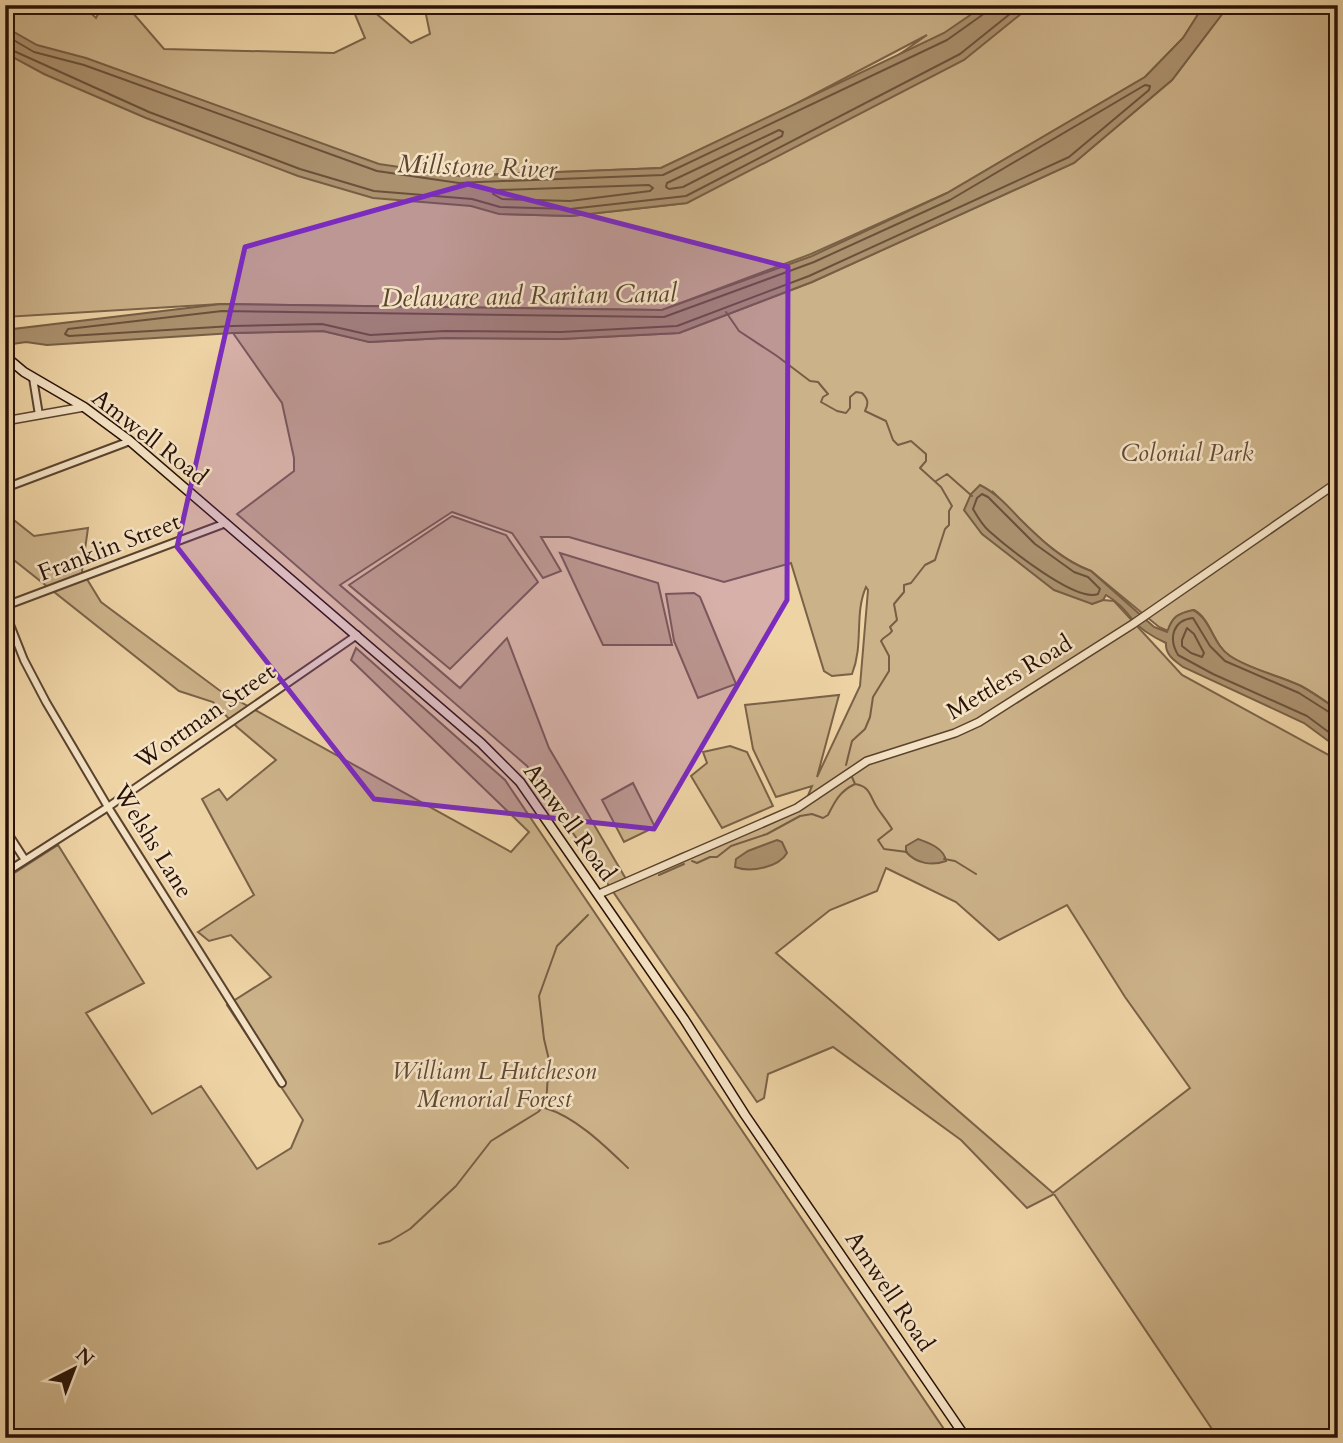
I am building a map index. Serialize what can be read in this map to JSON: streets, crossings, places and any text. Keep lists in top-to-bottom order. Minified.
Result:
{"streets":{"main road":["Amwell Road"],"street":["Franklin Street","Mettlers Road","Wortman Street","Welshs Lane"]},"crossings":[["Amwell Road","Franklin Street"],["Amwell Road","Mettlers Road"],["Amwell Road","Wortman Street"],["Wortman Street","Welshs Lane"]],"water":["Millstone River","Delaware and Raritan Canal"],"parks":["Colonial Park","William L Hutcheson Memorial Forest"],"north":"top right"}
